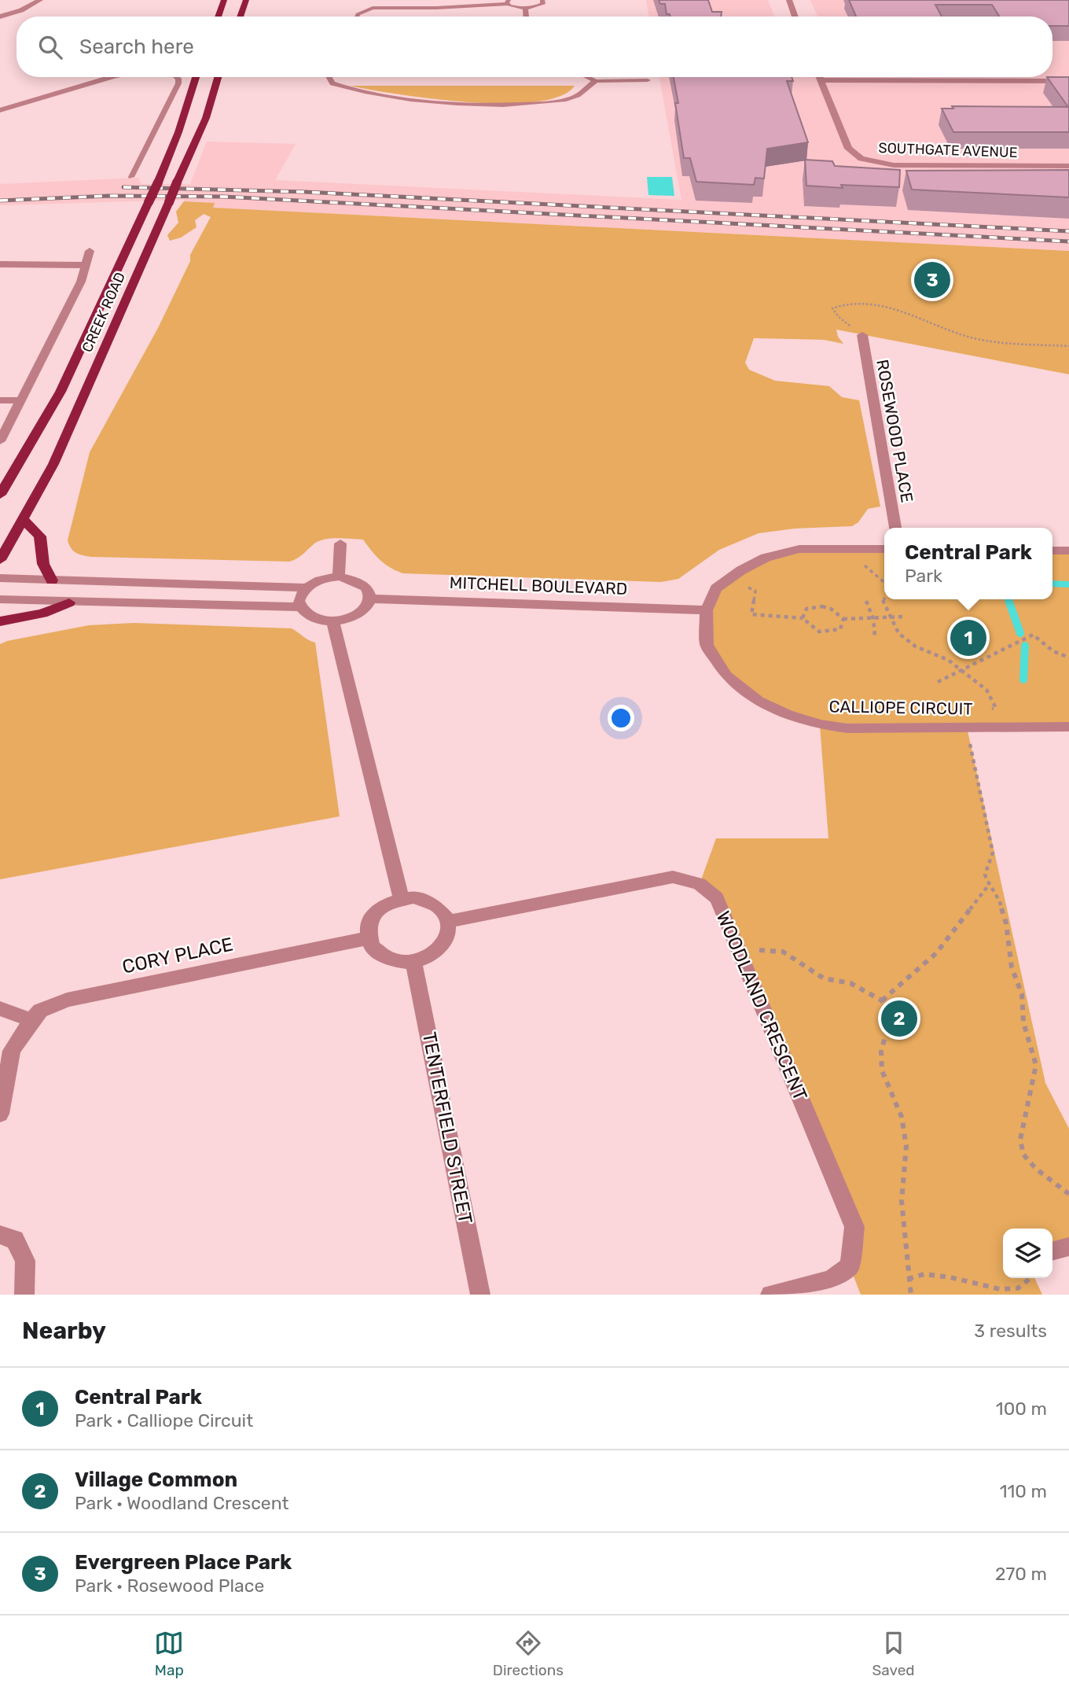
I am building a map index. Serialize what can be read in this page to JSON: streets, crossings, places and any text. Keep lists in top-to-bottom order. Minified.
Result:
{"streets":{"main road":["CREEK ROAD"],"street":["SOUTHGATE AVENUE","ROSEWOOD PLACE","MITCHELL BOULEVARD","CALLIOPE CIRCUIT","CORY PLACE","WOODLAND CRESCENT","TENTERFIELD STREET"]},"crossings":[["MITCHELL BOULEVARD","CALLIOPE CIRCUIT"],["CORY PLACE","WOODLAND CRESCENT"],["CORY PLACE","TENTERFIELD STREET"],["WOODLAND CRESCENT","TENTERFIELD STREET"]],"page":{"search":"Search here","pins":["3","1","2"],"popup":["Central Park","Park"],"heading":["Nearby","3 results"],"list":[{"mark":"1","name":"Central Park","note":"Park · Calliope Circuit","value":"100 m"},{"mark":"2","name":"Village Common","note":"Park · Woodland Crescent","value":"110 m"},{"mark":"3","name":"Evergreen Place Park","note":"Park · Rosewood Place","value":"270 m"}],"nav":["Map","Directions","Saved"]}}
